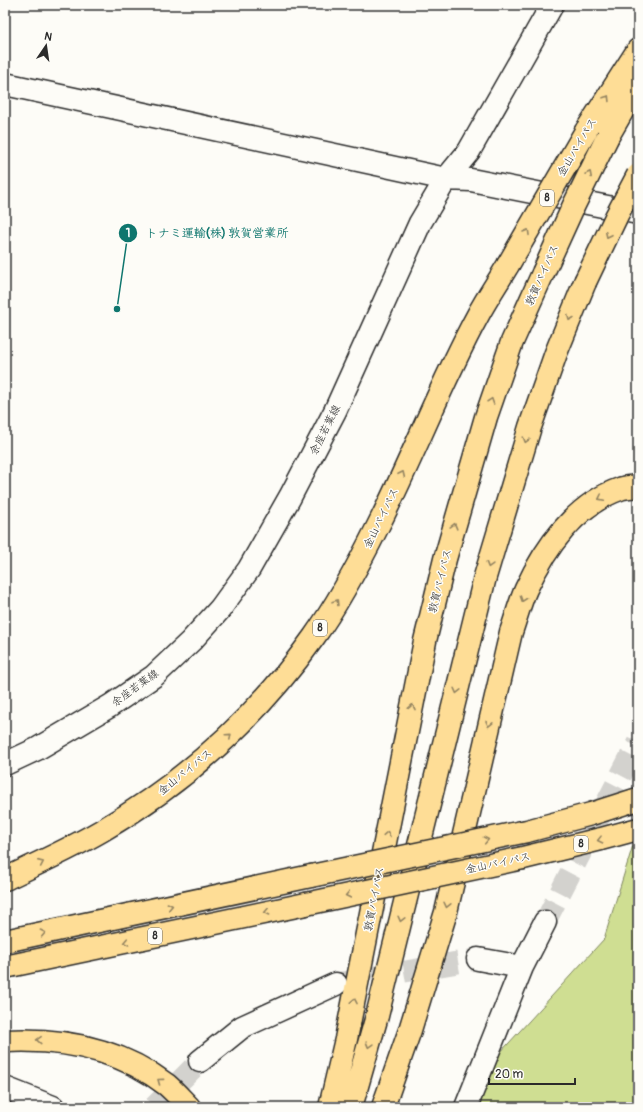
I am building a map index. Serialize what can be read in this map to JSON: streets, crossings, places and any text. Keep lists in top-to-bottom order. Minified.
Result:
{"streets":{"highway":["金山バイパス","8","敦賀バイパス"],"street":["余座若葉線"]},"places":["トナミ運輸(株) 敦賀営業所"],"scale_bar":"20 m","north":"top"}
